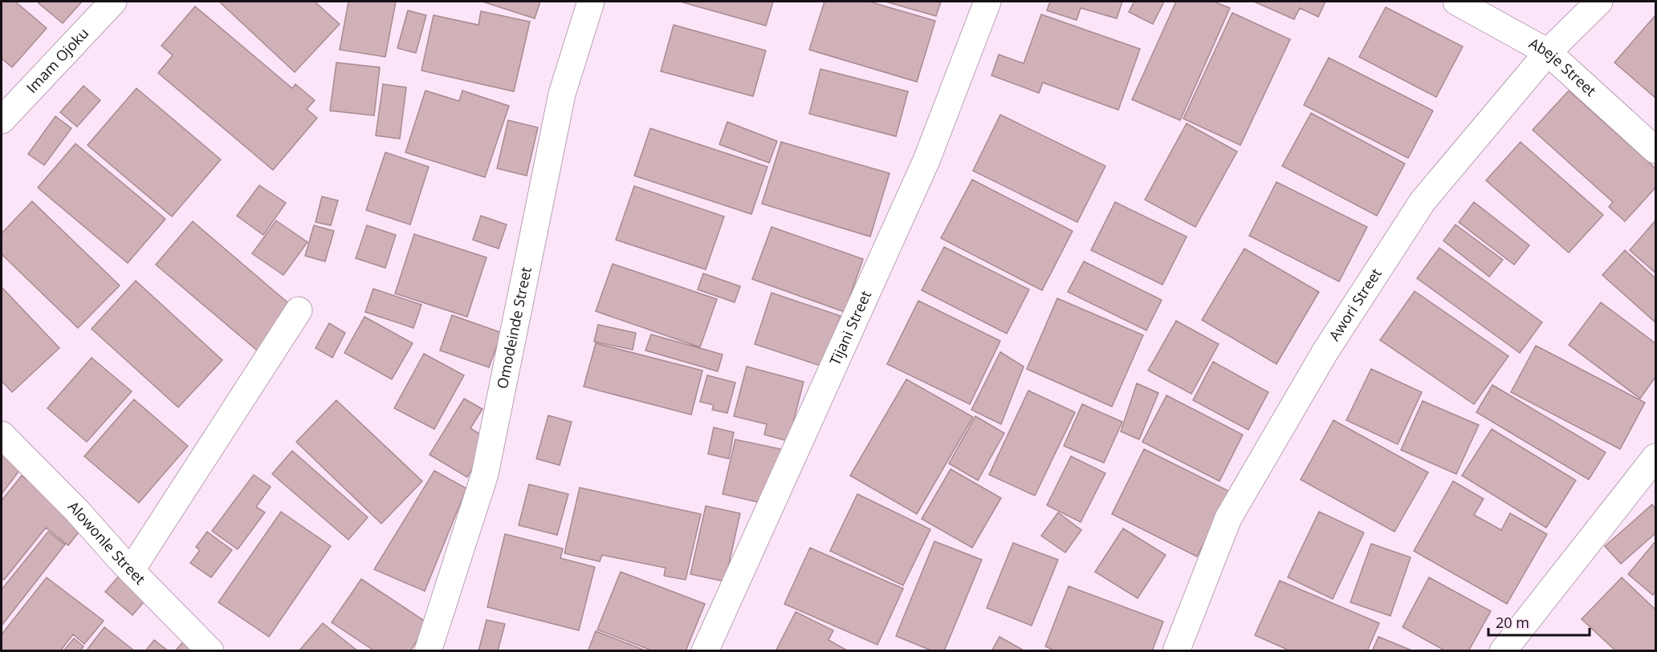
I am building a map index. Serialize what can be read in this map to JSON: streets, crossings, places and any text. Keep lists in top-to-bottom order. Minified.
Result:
{"streets":{"street":["Imam Ojoku","Abeje Street","Awori Street","Omodeinde Street","Tijani Street","Alowonle Street"]},"crossings":[["Abeje Street","Awori Street"]],"scale_bar":"20 m"}
